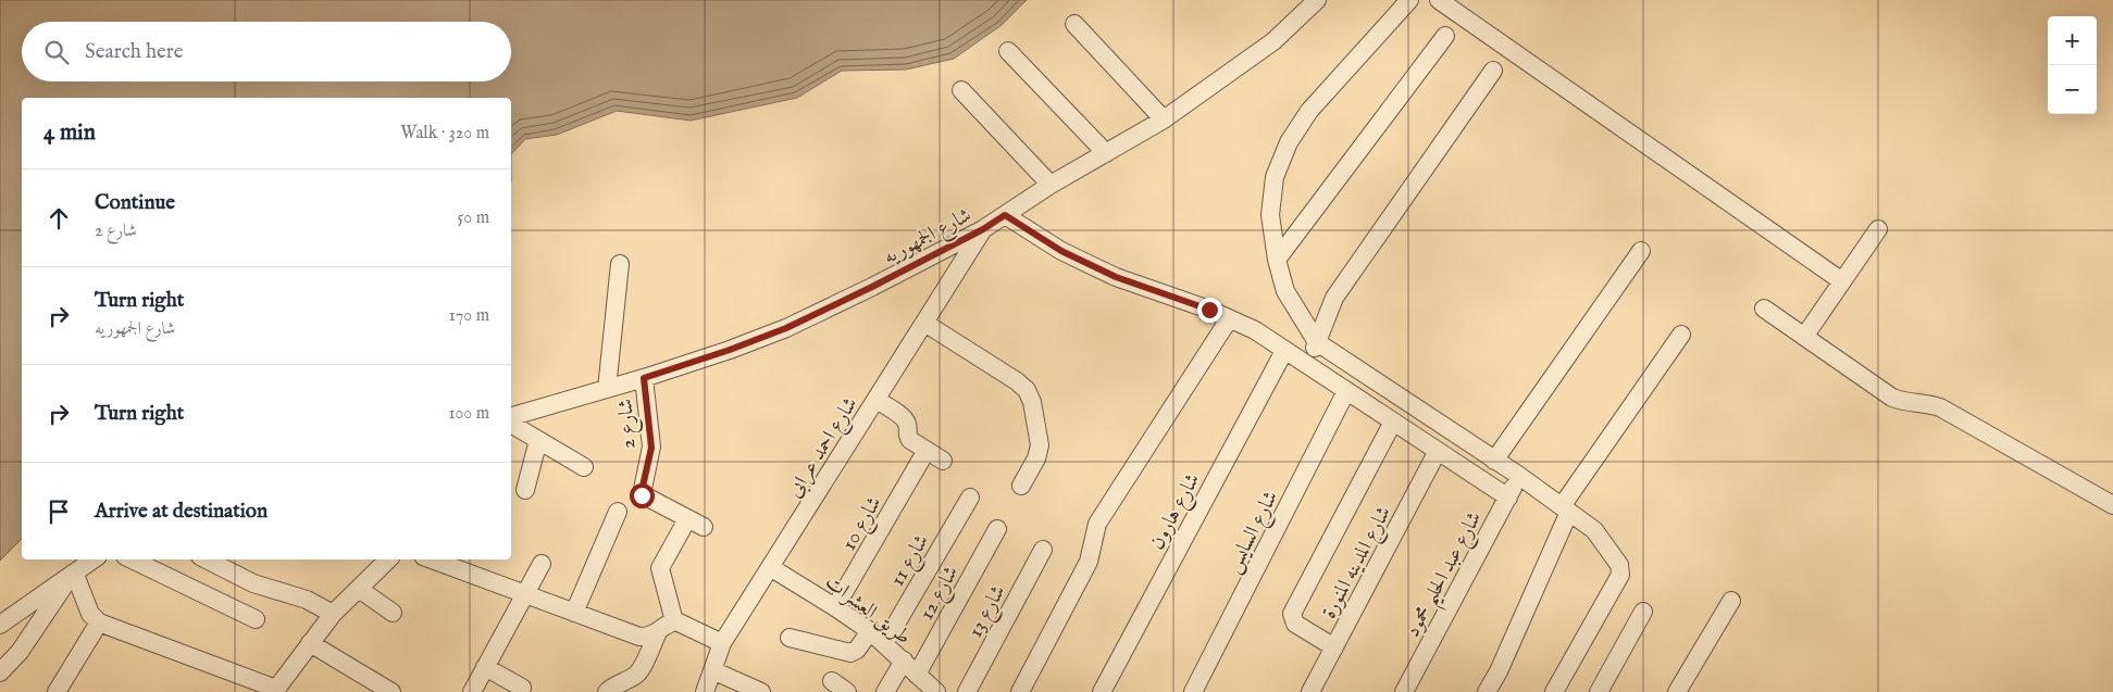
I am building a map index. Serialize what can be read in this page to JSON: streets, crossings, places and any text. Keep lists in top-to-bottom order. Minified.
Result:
{"streets":{"street":["شارع الجمهوريه","شارع 2","شارع احمد عرابى","شارع هارون","شارع 10","شارع السايس","شارع 11","شارع المدينه المنورة","شارع عبد الحليم محمود","شارع 12","طريق العشرات","شارع 13"]},"crossings":[["شارع الجمهوريه","شارع 2"],["شارع الجمهوريه","شارع احمد عرابى"],["شارع احمد عرابى","طريق العشرات"],["شارع 10","طريق العشرات"],["شارع 11","طريق العشرات"],["شارع 12","طريق العشرات"]],"page":{"map_buttons":["+","−"],"search":"Search here","heading":["4 min","Walk · 320 m"],"list":[["Continue","شارع 2","50 m"],["Turn right","شارع الجمهوريه","170 m"],["Turn right","100 m"],"Arrive at destination"]}}
